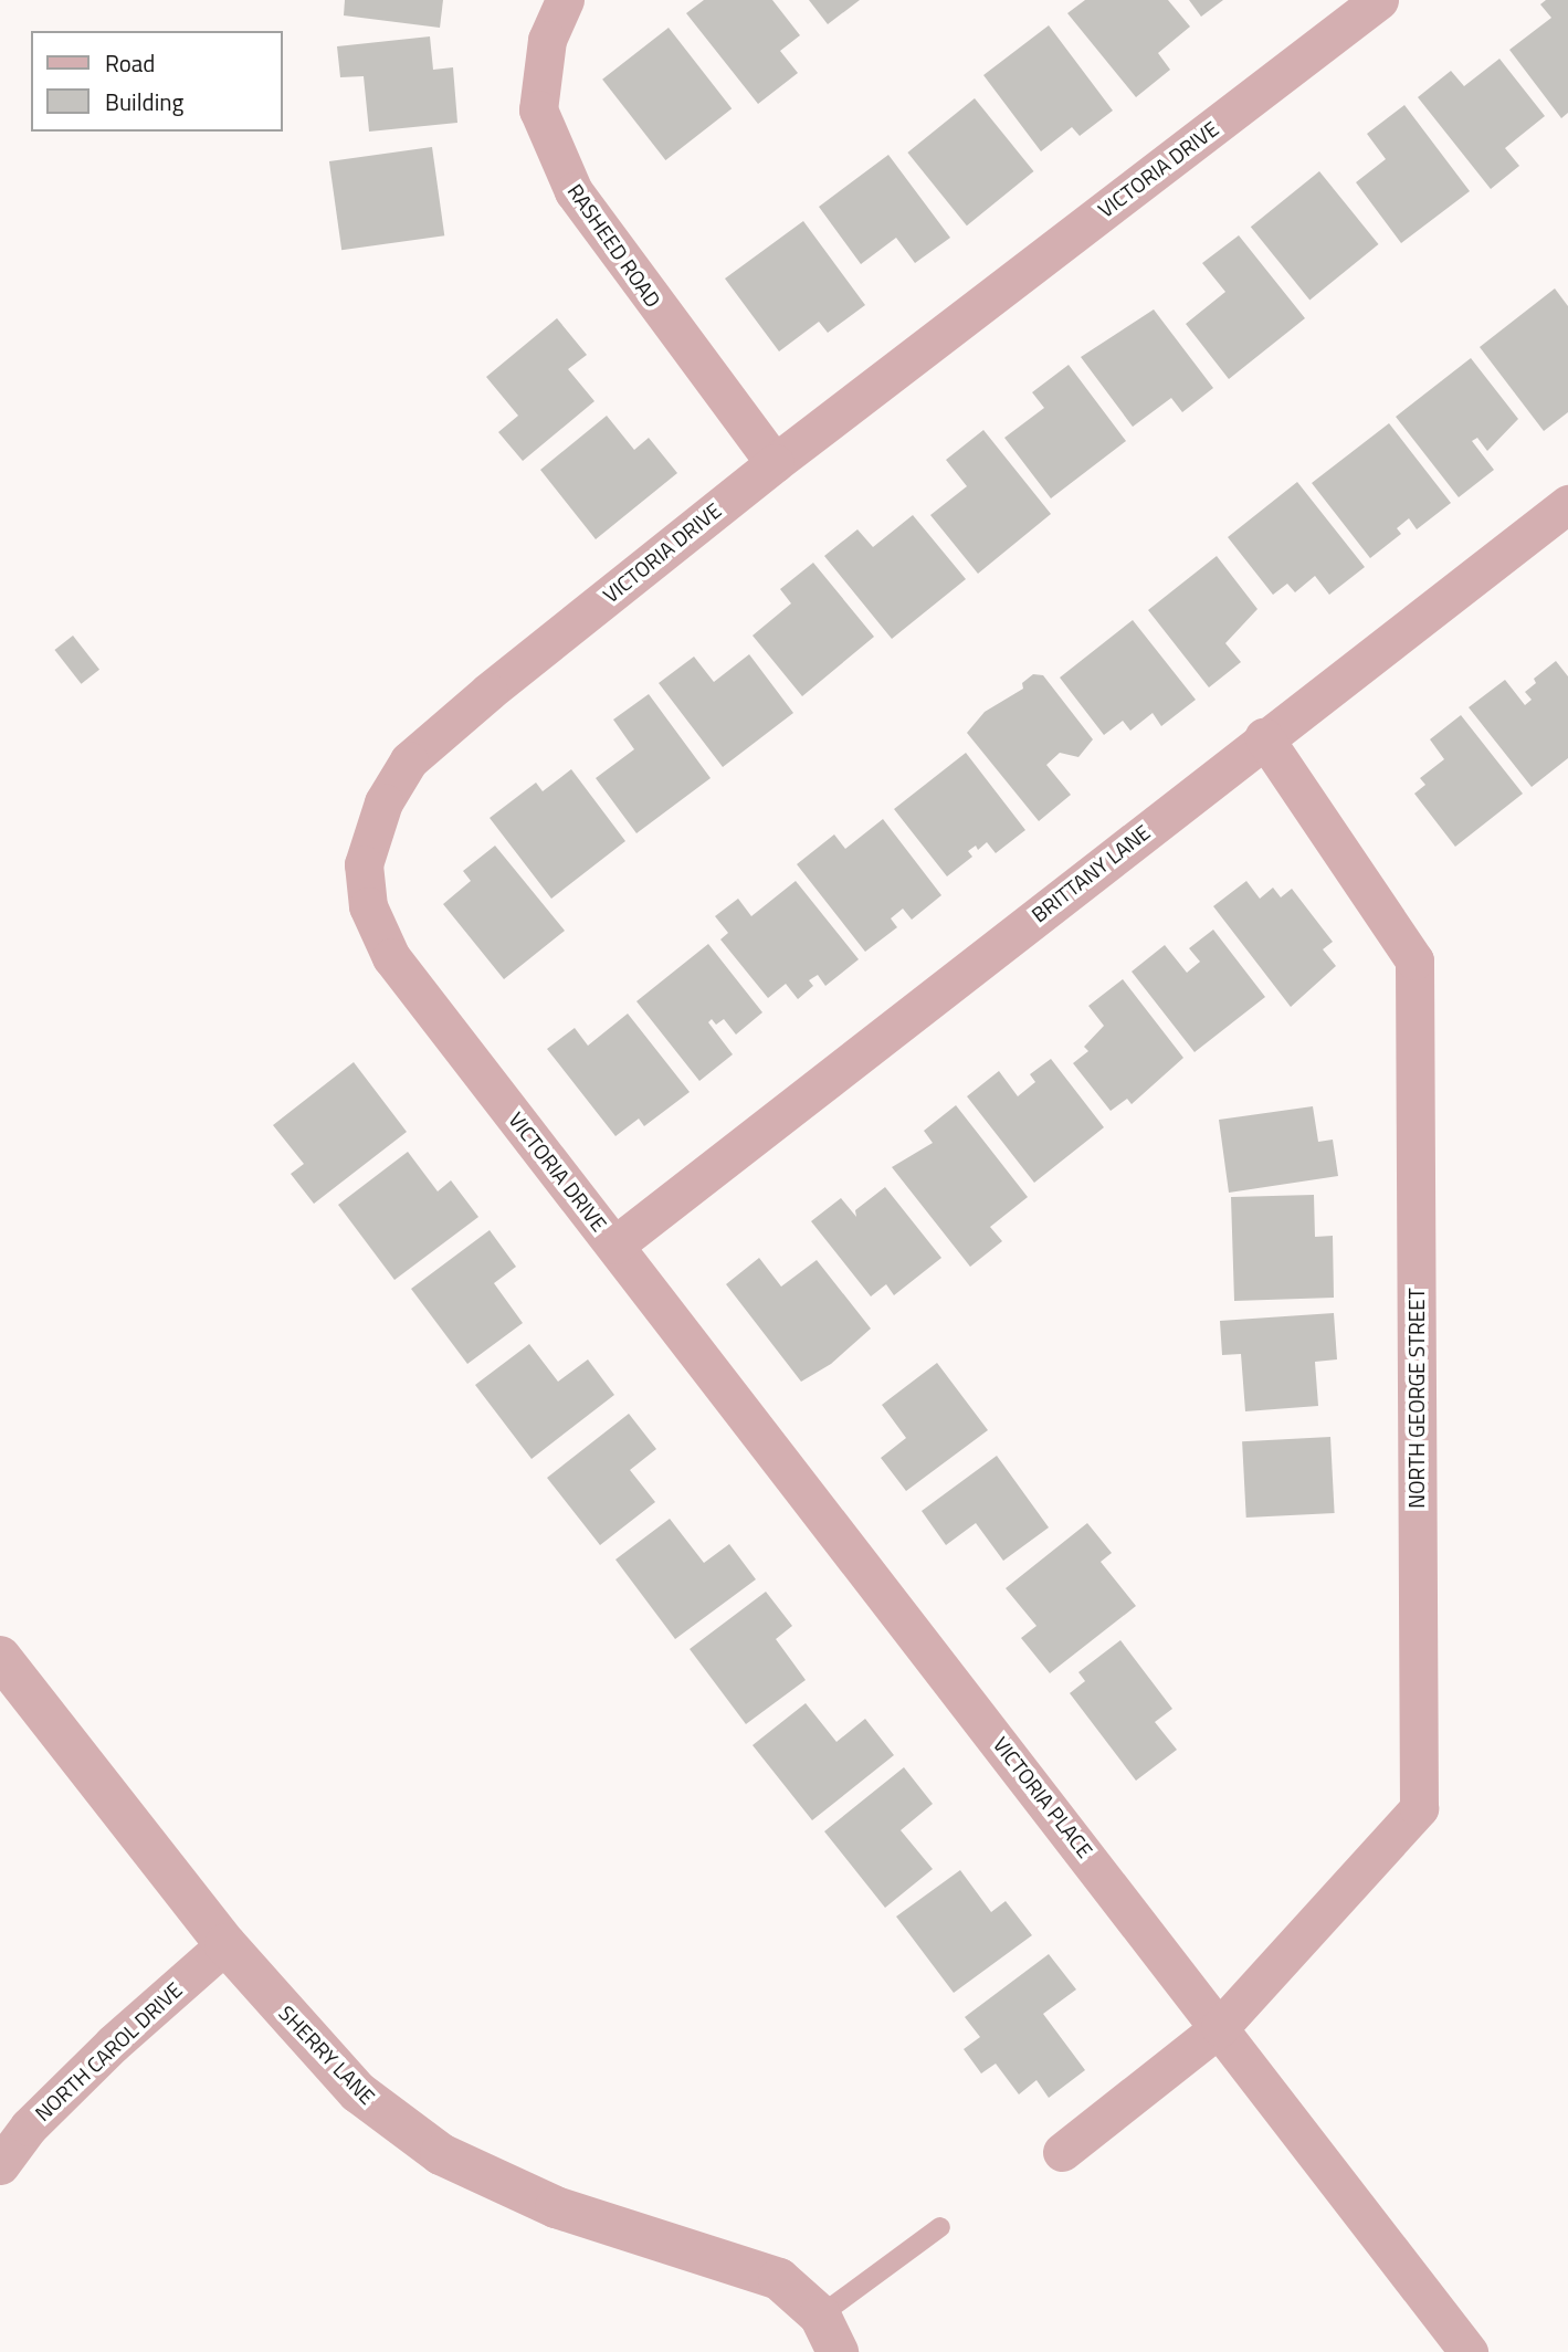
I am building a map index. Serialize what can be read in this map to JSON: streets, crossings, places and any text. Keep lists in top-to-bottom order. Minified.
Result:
{"streets":{"street":["VICTORIA DRIVE","RASHEED ROAD","BRITTANY LANE","NORTH GEORGE STREET","VICTORIA PLACE","NORTH CAROL DRIVE","SHERRY LANE"]},"crossings":[["VICTORIA DRIVE","RASHEED ROAD"],["VICTORIA DRIVE","BRITTANY LANE"],["VICTORIA DRIVE","VICTORIA PLACE"],["BRITTANY LANE","NORTH GEORGE STREET"],["BRITTANY LANE","VICTORIA PLACE"],["NORTH GEORGE STREET","VICTORIA PLACE"],["NORTH CAROL DRIVE","SHERRY LANE"]],"legend":["Road","Building"]}
